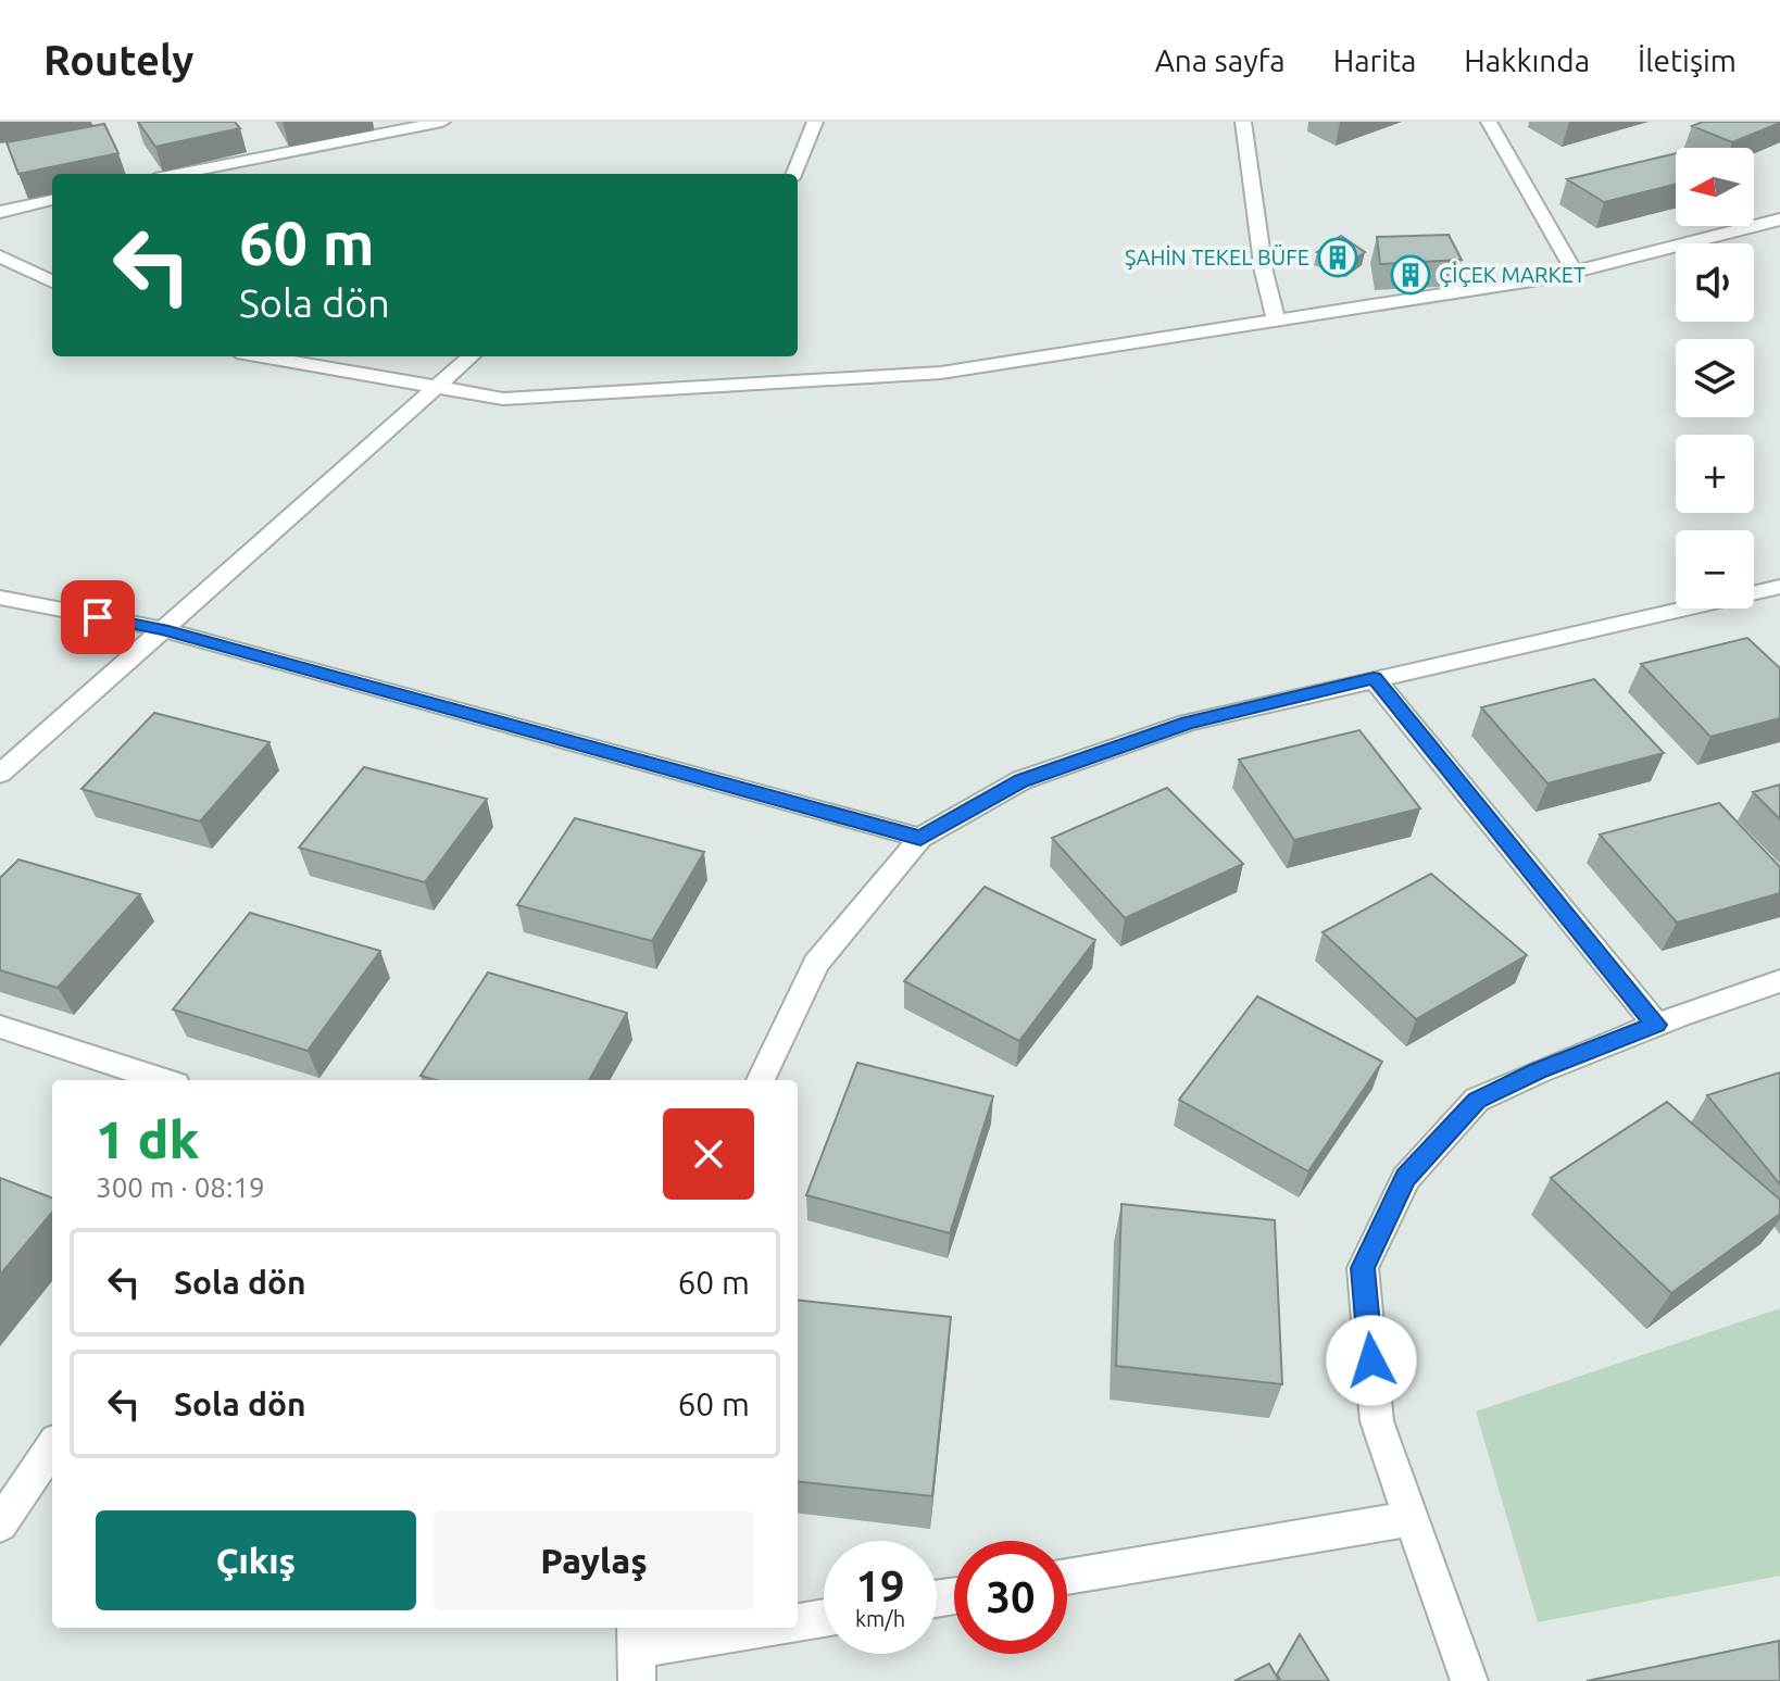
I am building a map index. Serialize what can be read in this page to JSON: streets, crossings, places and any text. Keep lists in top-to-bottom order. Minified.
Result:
{"places":{"building":["ŞAHİN TEKEL BÜFE","ÇİÇEK MARKET"]},"north":"left","page":{"header":"Routely","nav":["Ana sayfa","Harita","Hakkında","İletişim"],"map_buttons":["+","−"],"turn":["60 m","Sola dön"],"heading":["1 dk","300 m · 08:19"],"list":[{"name":"Sola dön","value":"60 m"},{"name":"Sola dön","value":"60 m"}],"buttons":["Çıkış","Paylaş"],"speed":"19 km/h","limit":"30"}}
